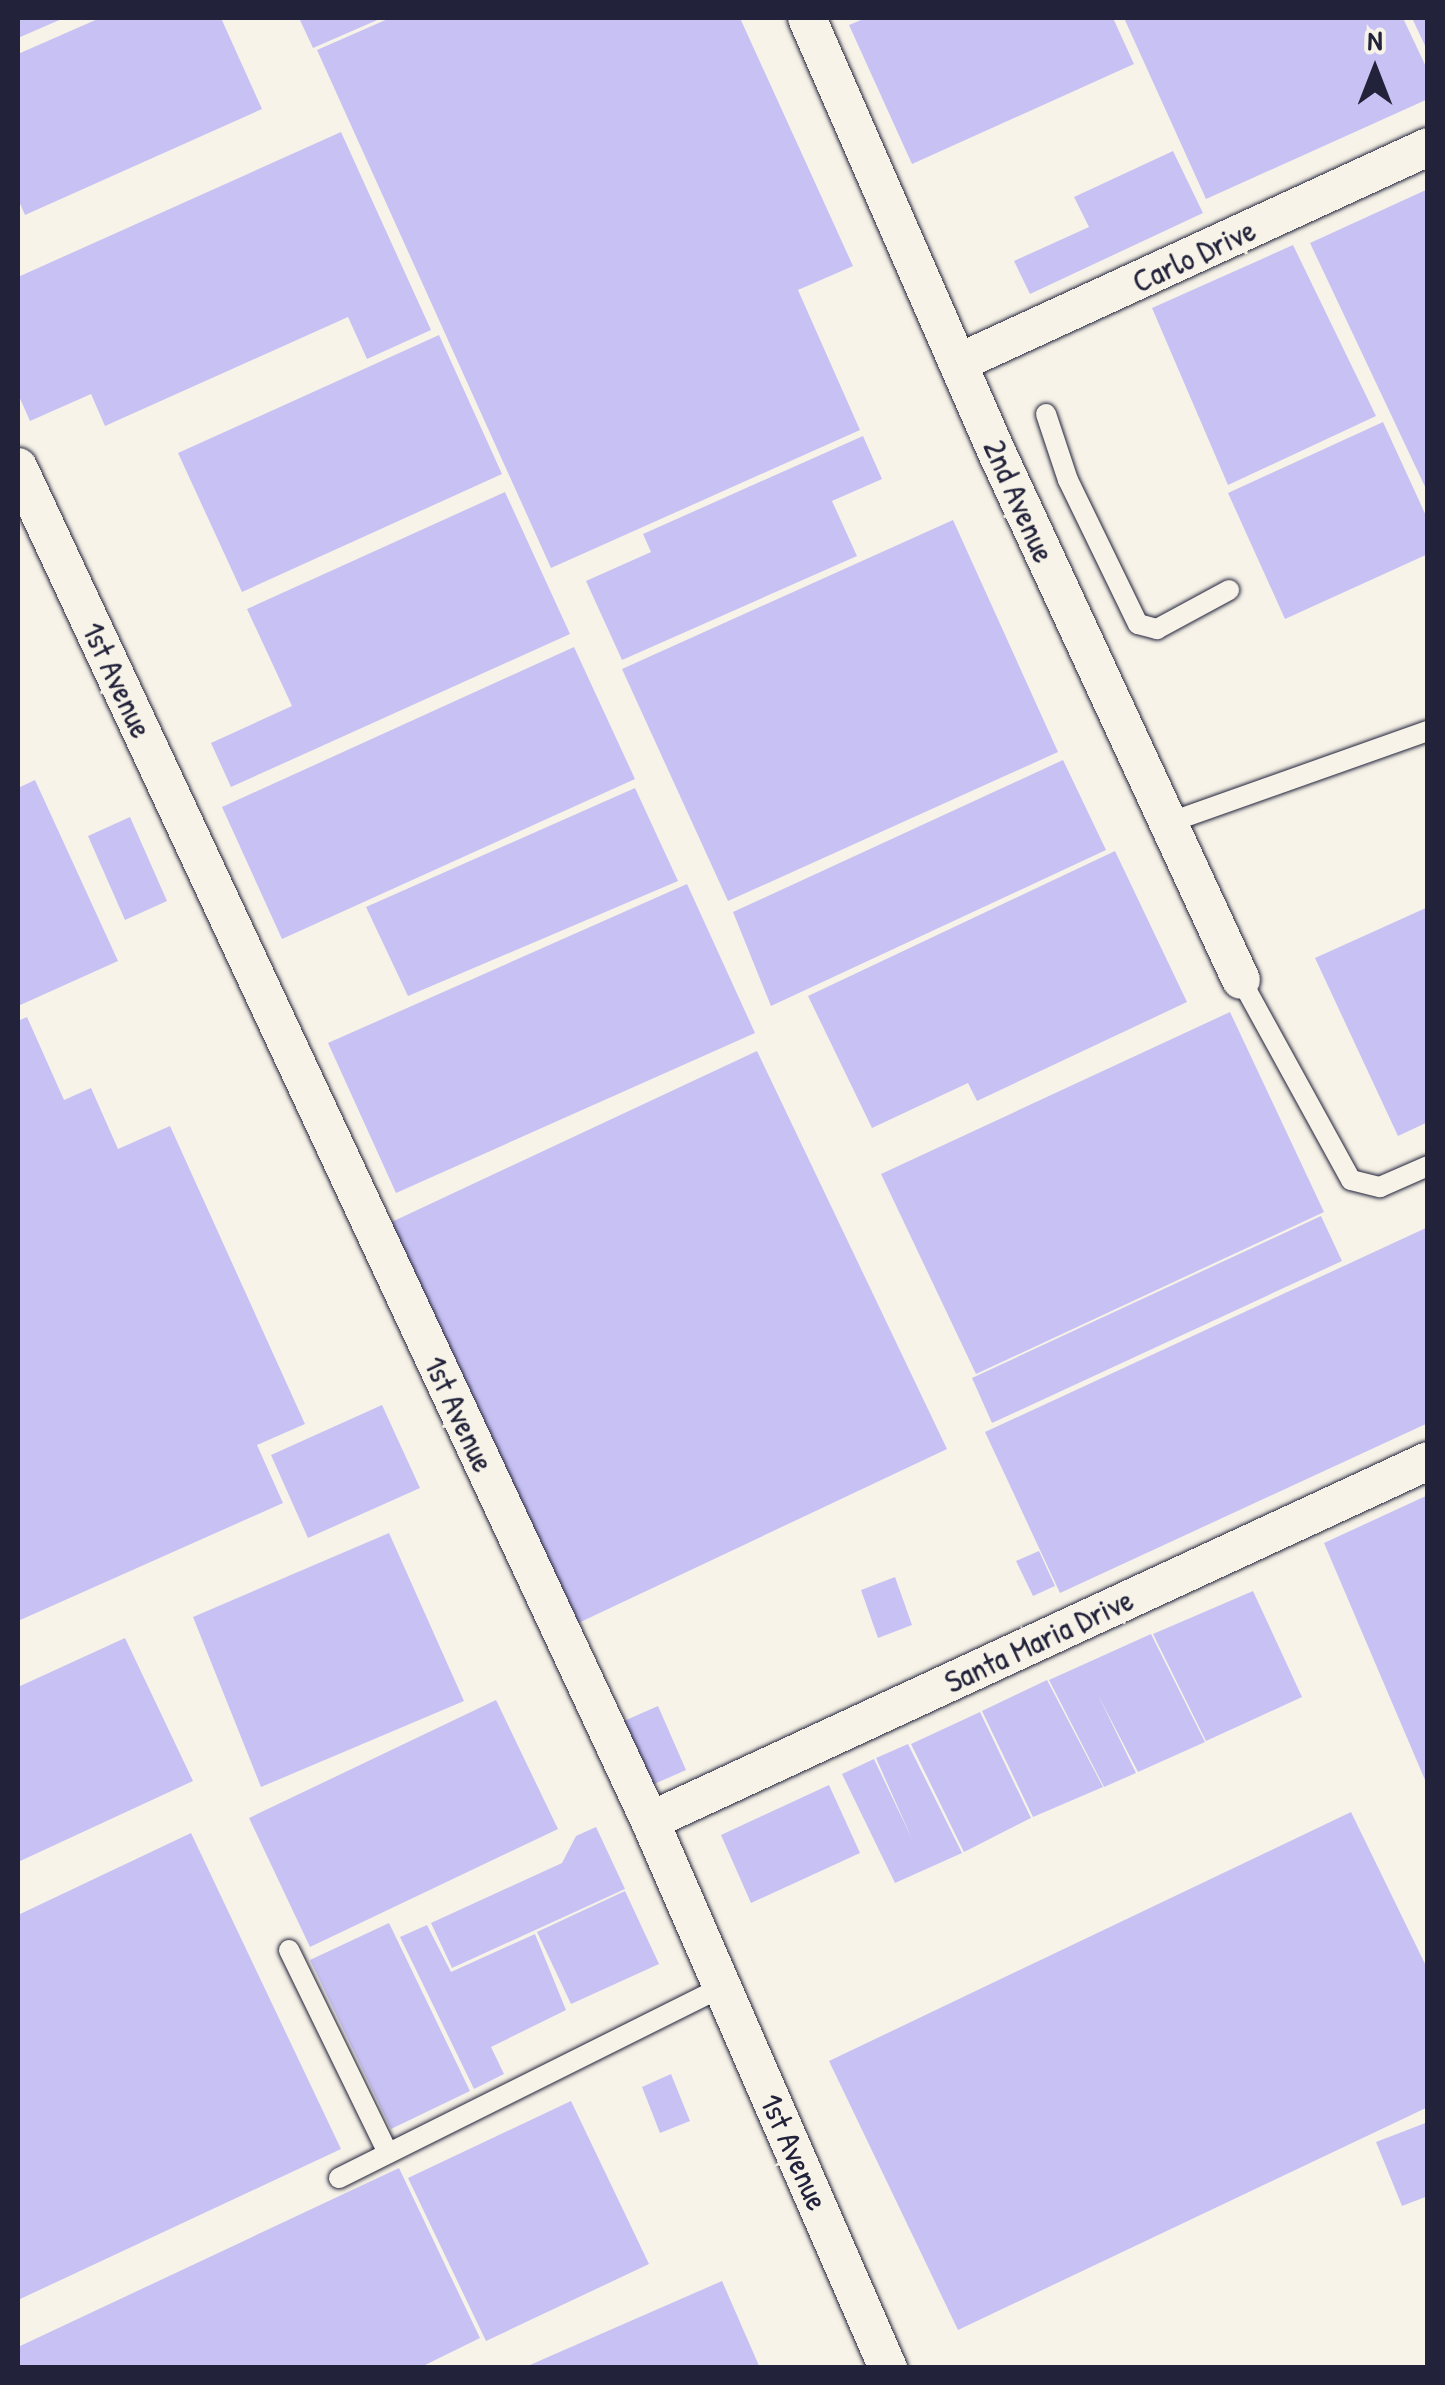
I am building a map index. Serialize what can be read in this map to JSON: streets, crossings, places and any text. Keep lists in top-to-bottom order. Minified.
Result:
{"streets":{"street":["Carlo Drive","2nd Avenue","1st Avenue","Santa Maria Drive"]},"crossings":[["Carlo Drive","2nd Avenue"],["1st Avenue","Santa Maria Drive"]],"north":"top"}
